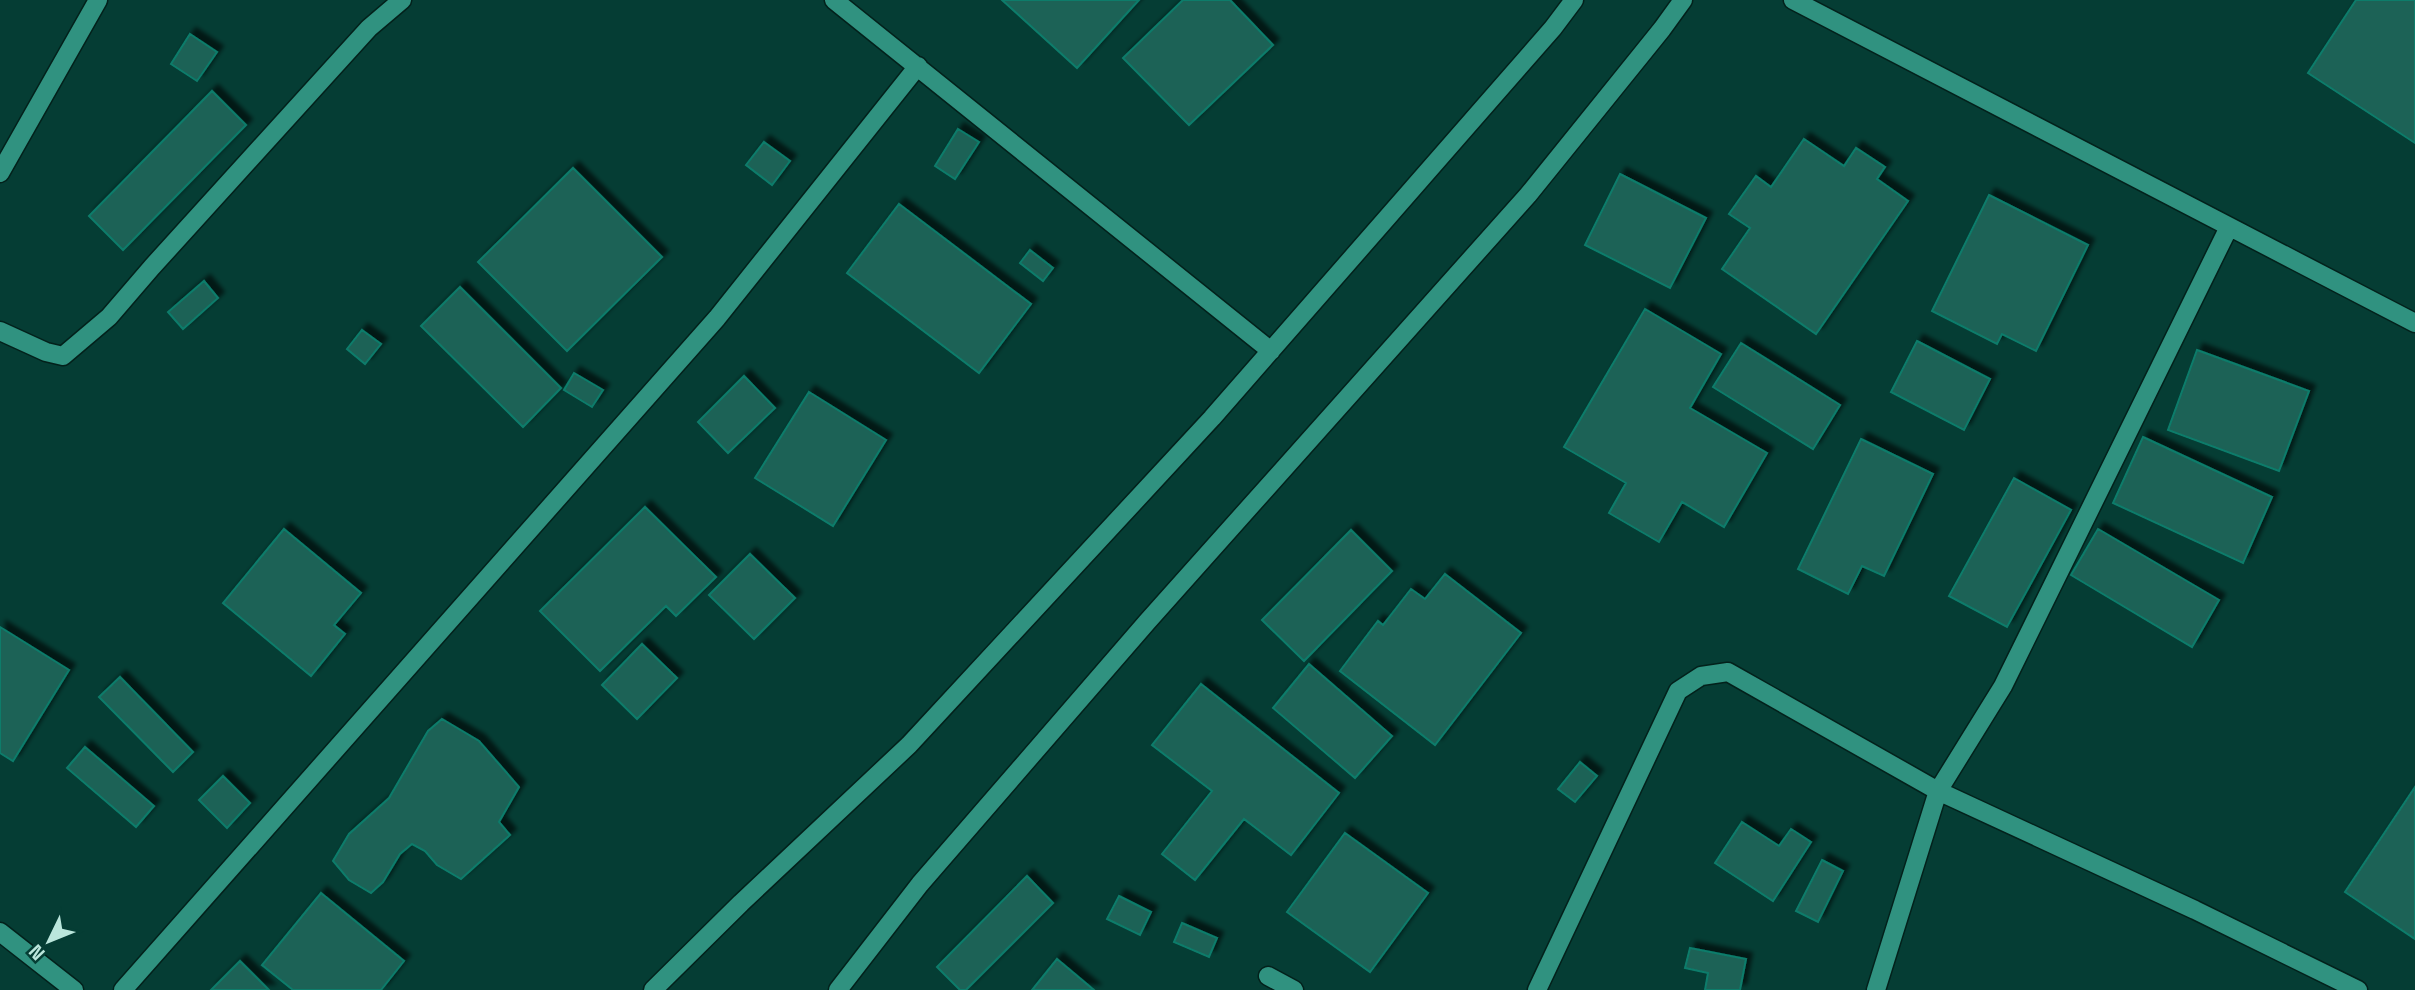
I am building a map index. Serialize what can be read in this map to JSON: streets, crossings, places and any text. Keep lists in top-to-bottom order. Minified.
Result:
{"north":"bottom left"}
